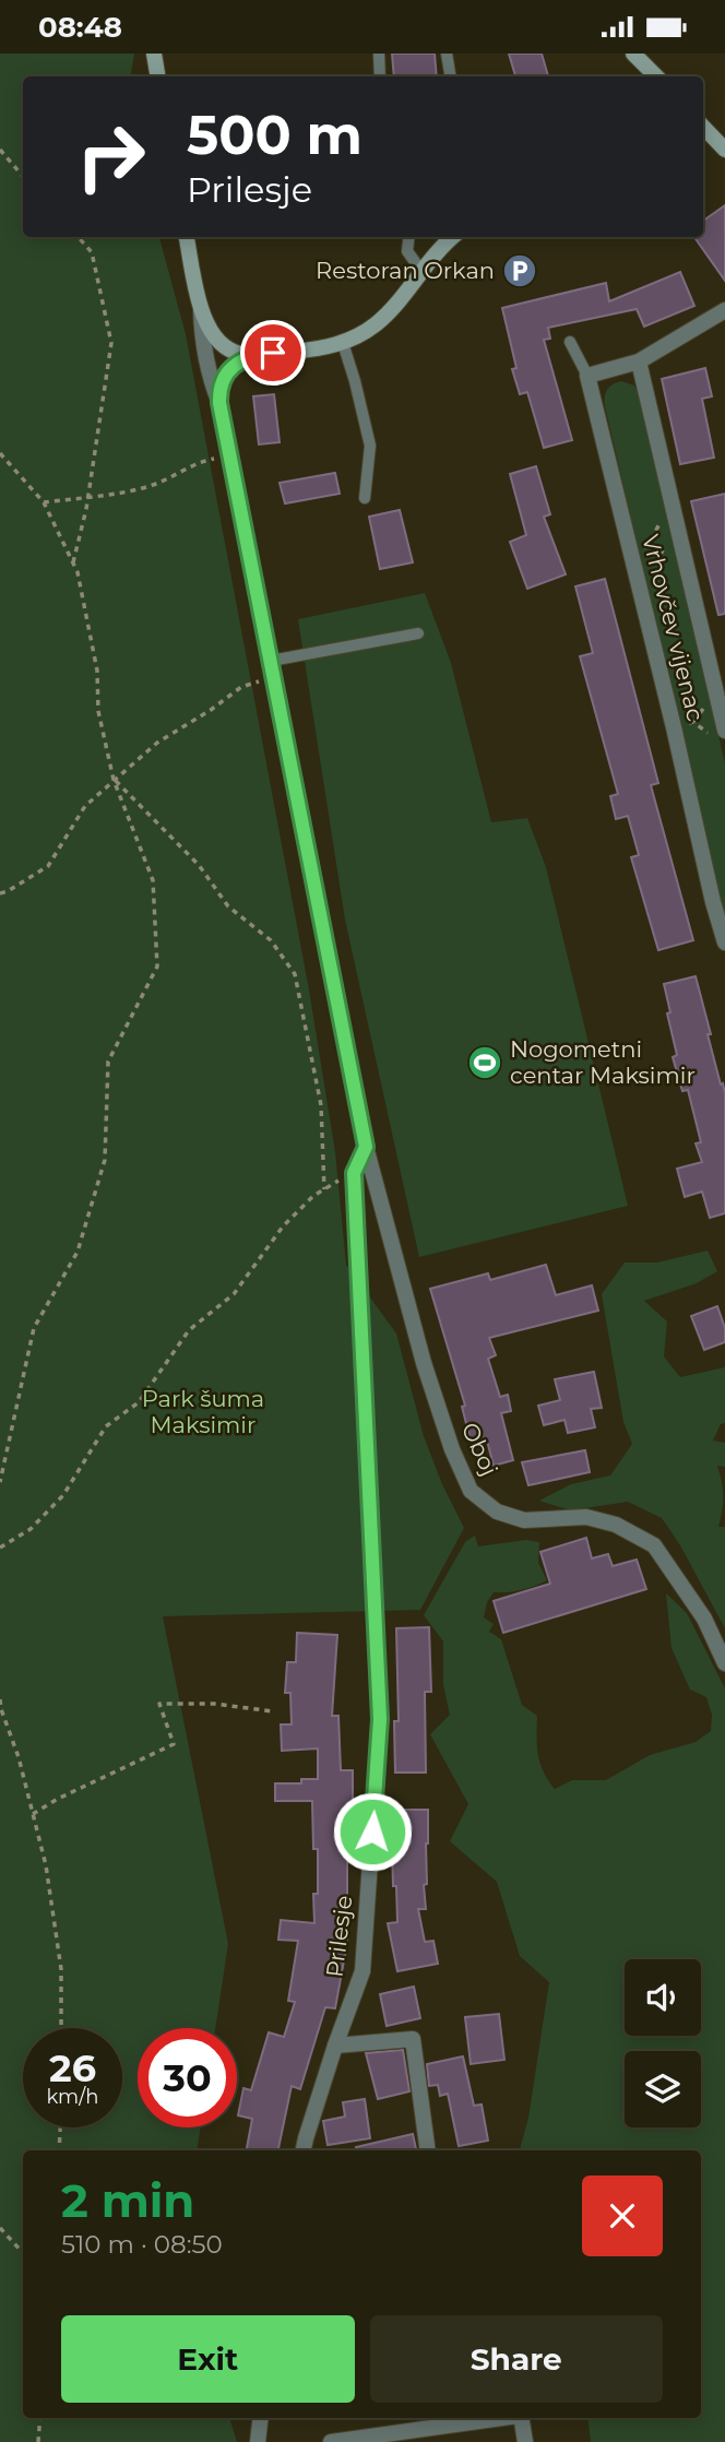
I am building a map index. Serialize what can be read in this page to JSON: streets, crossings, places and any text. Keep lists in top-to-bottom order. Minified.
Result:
{"streets":{"main road":["Prilesje"],"street":["Vrhovčev vijenac","Oboj"]},"crossings":[["Oboj","Prilesje"]],"parks":["Park šuma Maksimir"],"places":{"parking":["Restoran Orkan"],"sports":["Nogometni centar Maksimir"]},"page":{"status":"08:48","turn":["500 m","Prilesje"],"speed":"26 km/h","limit":"30","heading":["2 min","510 m · 08:50"],"buttons":["Exit","Share"]}}
